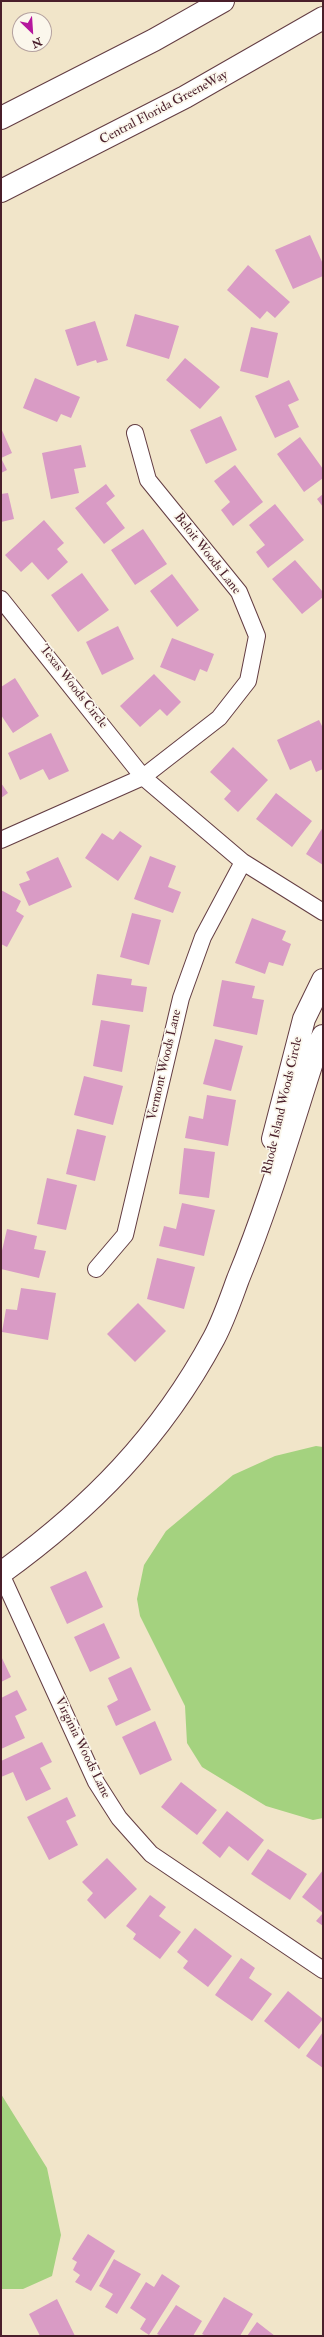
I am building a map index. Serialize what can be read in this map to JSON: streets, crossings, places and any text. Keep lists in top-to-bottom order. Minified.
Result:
{"streets":{"main road":["Central Florida GreeneWay","Rhode Island Woods Circle"],"street":["Beloit Woods Lane","Texas Woods Circle","Vermont Woods Lane","Virginia Woods Lane"]},"crossings":[["Beloit Woods Lane","Texas Woods Circle"],["Texas Woods Circle","Vermont Woods Lane"],["Rhode Island Woods Circle","Virginia Woods Lane"]],"north":"bottom right"}
